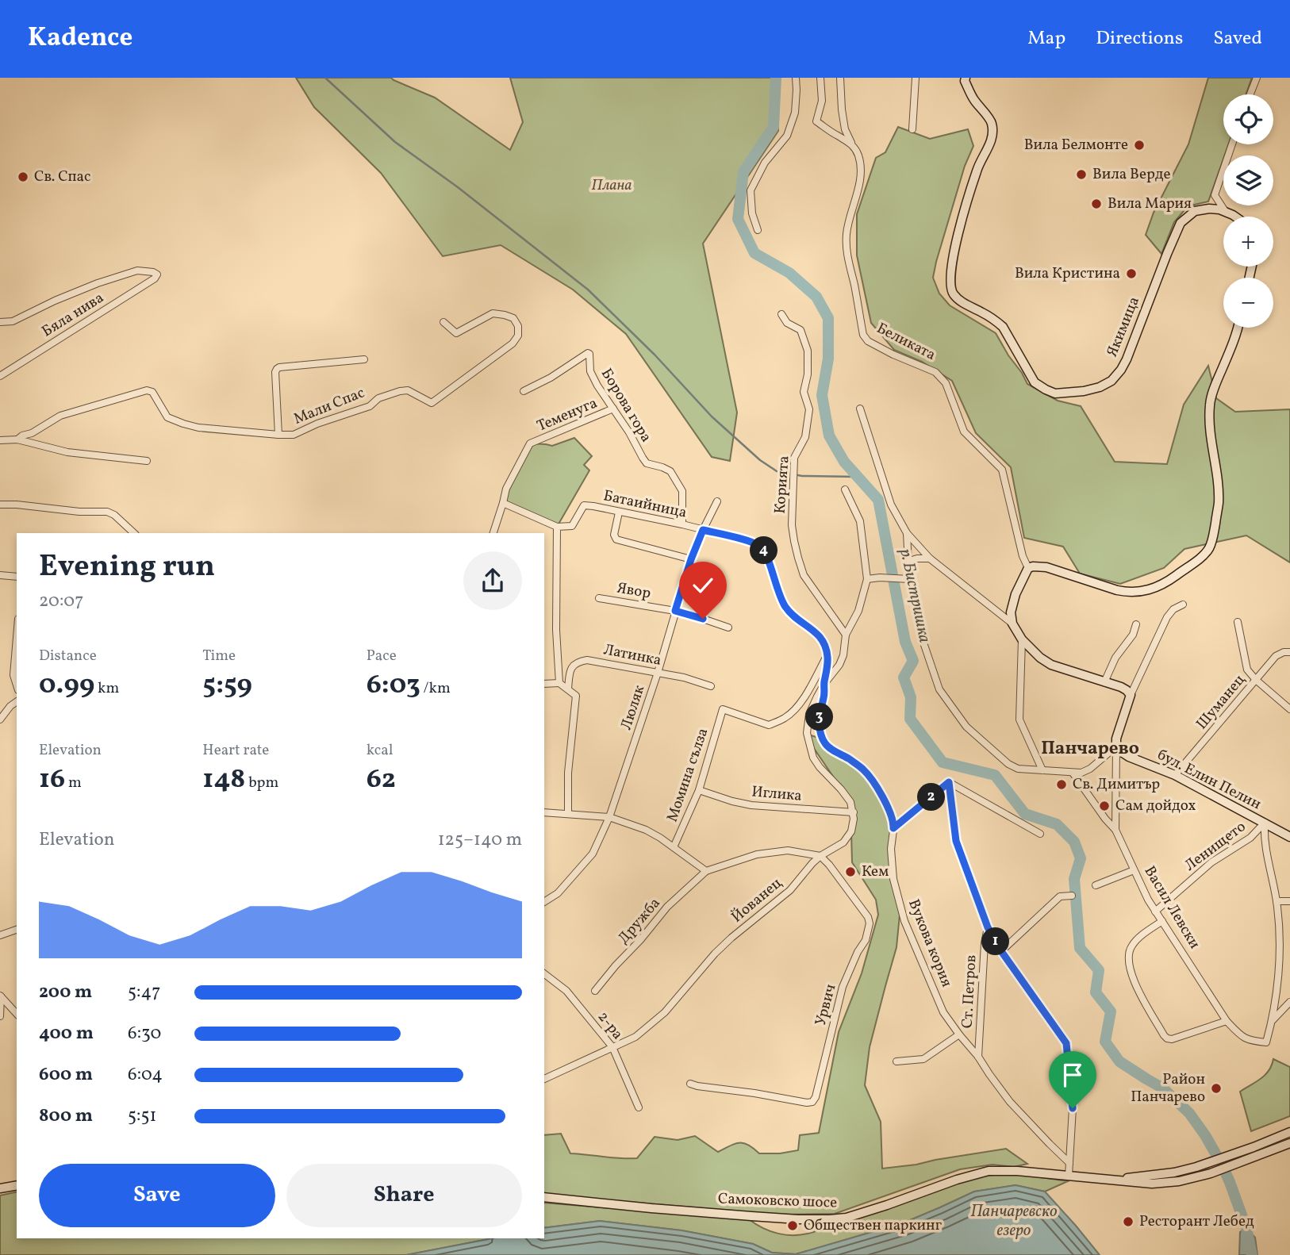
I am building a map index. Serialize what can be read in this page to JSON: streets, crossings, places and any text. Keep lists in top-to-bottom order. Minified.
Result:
{"streets":{"street":["Бяла нива","Якимица","Беликата","Борова гора","Мали Спас","Теменуга","Корията","Батаийница","Явор","Латинка","Шуманец","Люляк","Момина сълза","бул. Елин Пелин","Иглика","Ленището","Йованец","Васил Левски","Дружба","Вукова кория","Ст. Петров","Урвич","2-ра","Самоковско шосе"]},"crossings":[["Борова гора","Теменуга"],["Борова гора","Батаийница"],["Батаийница","Люляк"],["Батаийница","Момина сълза"],["Явор","Люляк"],["Латинка","Люляк"],["Шуманец","бул. Елин Пелин"],["Момина сълза","Иглика"],["бул. Елин Пелин","Ленището"],["бул. Елин Пелин","Васил Левски"],["Иглика","Йованец"],["Ленището","Васил Левски"],["Йованец","Урвич"],["Йованец","2-ра"],["Вукова кория","Ст. Петров"]],"districts":["Панчарево"],"water":["р. Бистришка","Панчаревско езеро"],"parks":["Плана"],"places":["Вила Белмонте","Вила Верде","Св. Спас","Вила Мария","Вила Кристина","Св. Димитър","Сам дойдох","Кем","Район Панчарево","Ресторант Лебед","Обществен паркинг"],"page":{"header":"Kadence","nav":["Map","Directions","Saved"],"map_buttons":["+","−"],"heading":["Evening run","20:07"],"pins":["4","3","2","1"],"stats":[["Distance","0.99 km"],["Time","5:59"],["Pace","6:03 /km"],["Elevation","16 m"],["Heart rate","148 bpm"],["kcal","62"]],"chart":["Elevation","125–140 m"],"list":[{"name":"200 m","note":"5:47"},{"name":"400 m","note":"6:30"},{"name":"600 m","note":"6:04"},{"name":"800 m","note":"5:51"}],"buttons":["Save","Share"]}}
